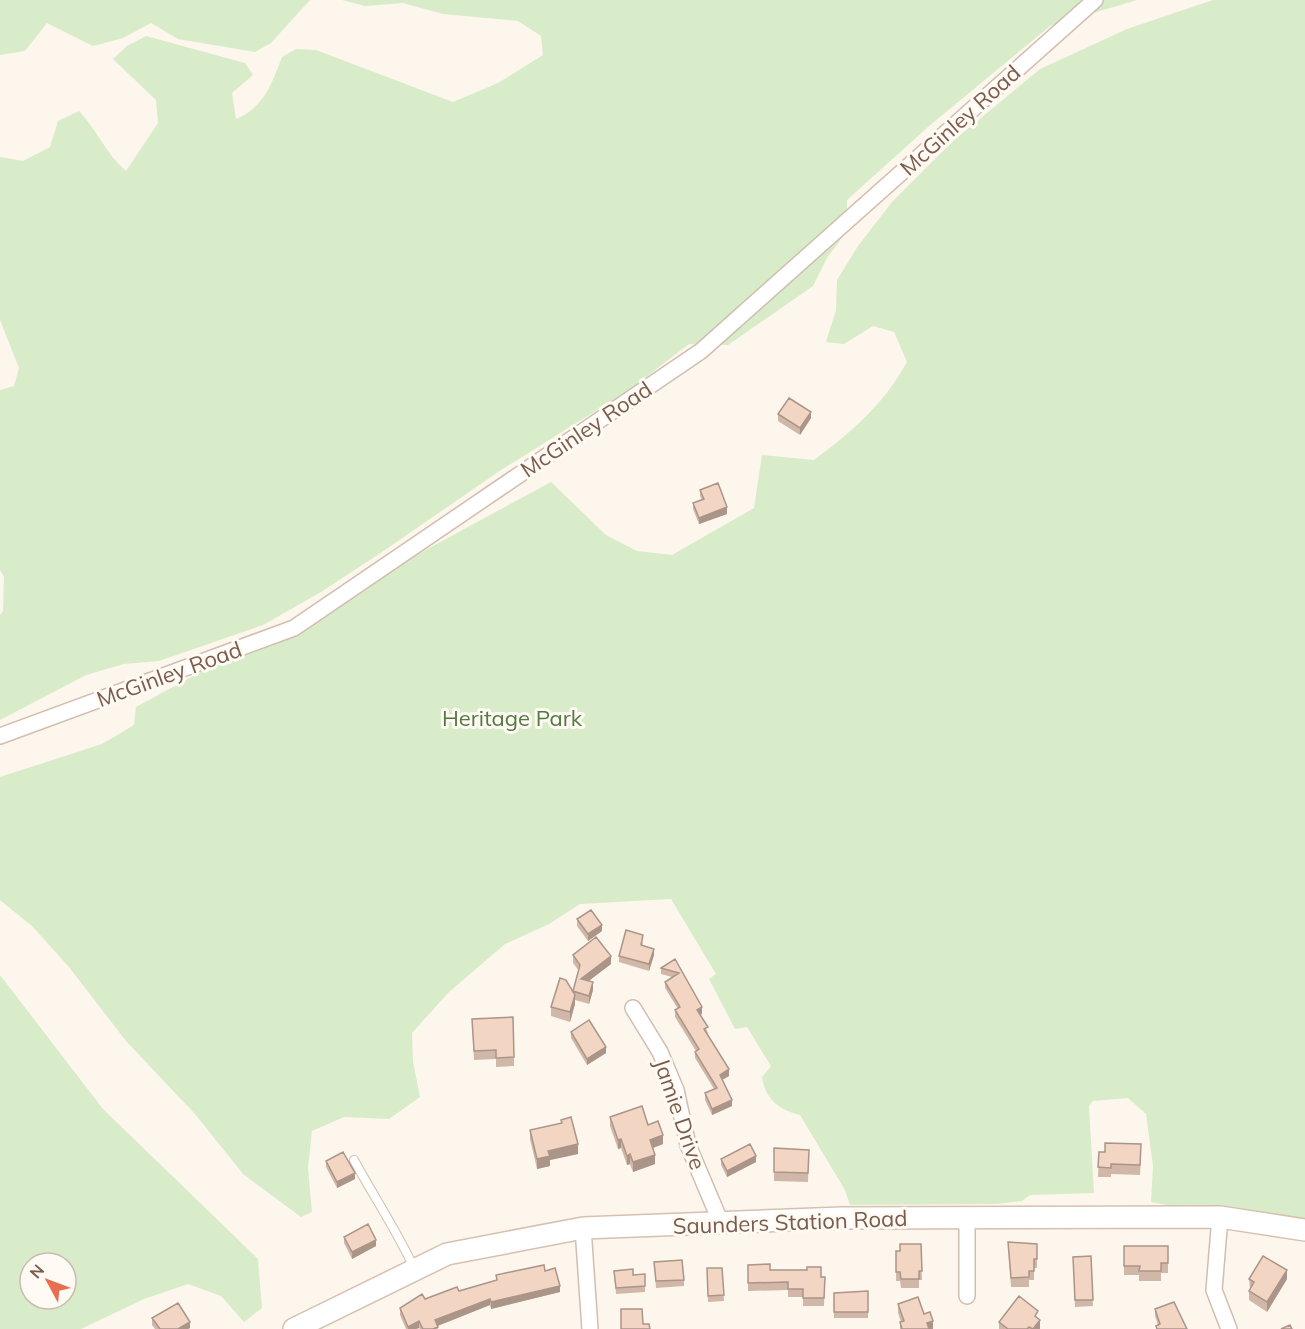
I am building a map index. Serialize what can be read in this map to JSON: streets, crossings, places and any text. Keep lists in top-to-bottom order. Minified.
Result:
{"streets":{"street":["McGinley Road","Jamie Drive","Saunders Station Road"]},"crossings":[["Jamie Drive","Saunders Station Road"]],"parks":["Heritage Park"],"north":"top left"}
